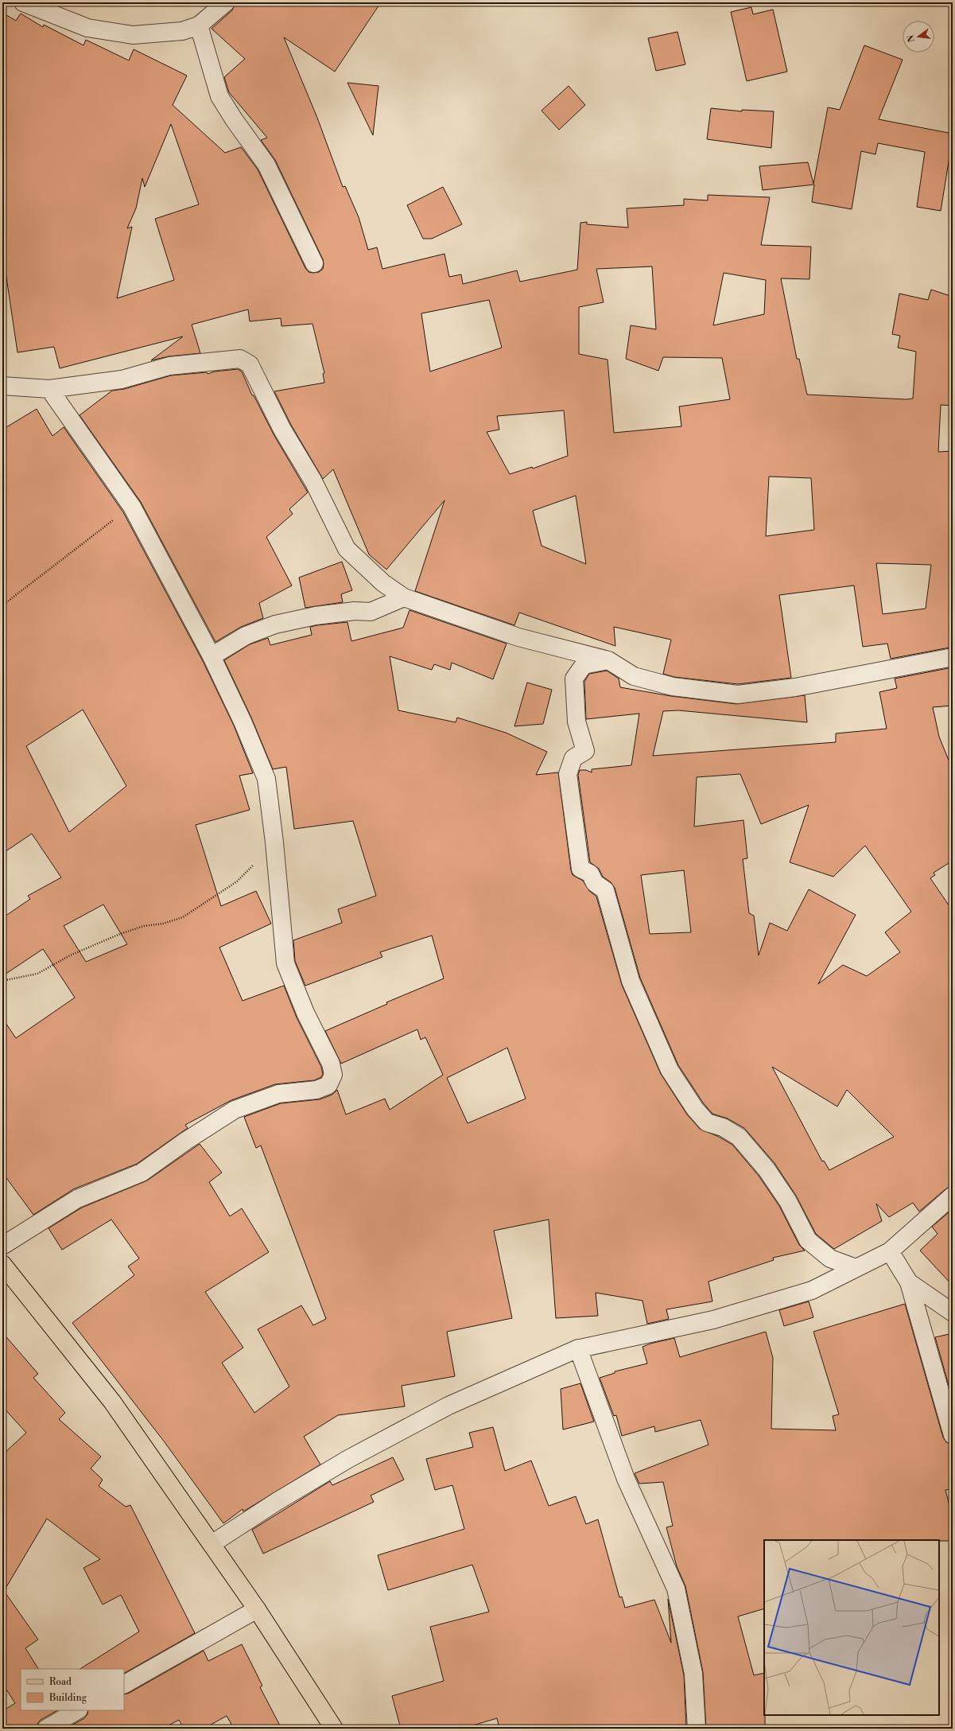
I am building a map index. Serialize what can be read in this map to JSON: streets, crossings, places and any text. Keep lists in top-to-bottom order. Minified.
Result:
{"legend":["Road","Building"],"north":"left"}
